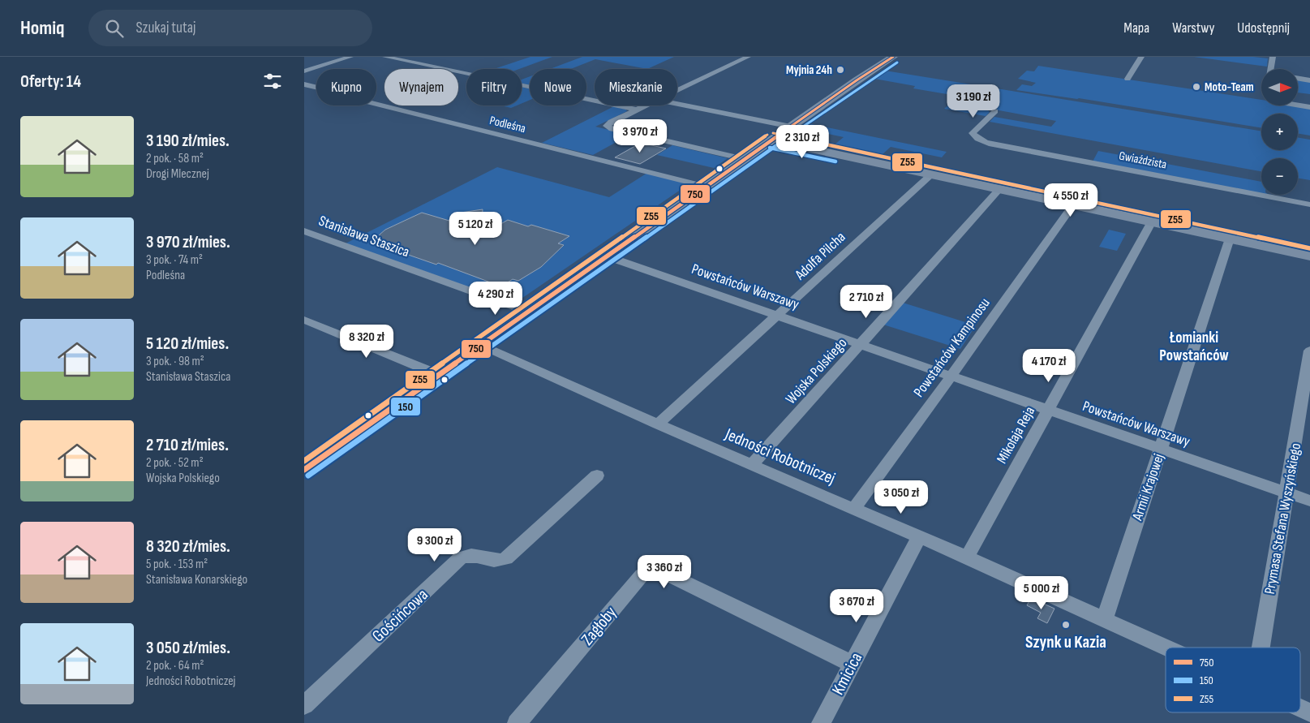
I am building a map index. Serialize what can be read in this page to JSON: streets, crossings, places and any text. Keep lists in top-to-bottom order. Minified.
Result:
{"streets":{"street":["Podleśna","Gwiaździsta","Stanisława Staszica","Adolfa Pilcha","Powstańców Warszawy","Powstańców Kampinosu","Wojska Polskiego","Mikołaja Reja","Jedności Robotniczej","Armii Krajowej","Prymasa Stefana Wyszyńskiego","Gościńcowa","Zagłoby","Kmicica"]},"crossings":[["Adolfa Pilcha","Powstańców Warszawy"],["Adolfa Pilcha","Jedności Robotniczej"],["Powstańców Warszawy","Powstańców Kampinosu"],["Powstańców Warszawy","Wojska Polskiego"],["Powstańców Warszawy","Mikołaja Reja"],["Powstańców Warszawy","Armii Krajowej"],["Powstańców Warszawy","Prymasa Stefana Wyszyńskiego"],["Powstańców Kampinosu","Jedności Robotniczej"],["Wojska Polskiego","Jedności Robotniczej"],["Mikołaja Reja","Jedności Robotniczej"],["Jedności Robotniczej","Armii Krajowej"],["Jedności Robotniczej","Kmicica"],["Zagłoby","Kmicica"]],"districts":["Łomianki Powstańców"],"places":["Myjnia 24h","Moto-Team","Szynk u Kazia"],"lines":["transit line 750","transit line 150","transit line Z55"],"legend":["750","150","Z55"],"north":"right","page":{"header":"Homiq","search":"Szukaj tutaj","nav":["Mapa","Warstwy","Udostępnij"],"heading":"Oferty: 14","map_buttons":["+","−"],"chip":["Kupno","Wynajem","Filtry","Nowe","Mieszkanie"],"price":["3 190 zł","3 970 zł","2 310 zł","4 550 zł","5 120 zł","4 290 zł","2 710 zł","8 320 zł","4 170 zł","3 050 zł","9 300 zł","3 360 zł","5 000 zł","3 670 zł"],"list":[{"name":"3 190 zł/mies.","note":"2 pok. · 58 m² · Drogi Mlecznej"},{"name":"3 970 zł/mies.","note":"3 pok. · 74 m² · Podleśna"},{"name":"5 120 zł/mies.","note":"3 pok. · 98 m² · Stanisława Staszica"},{"name":"2 710 zł/mies.","note":"2 pok. · 52 m² · Wojska Polskiego"},{"name":"8 320 zł/mies.","note":"5 pok. · 153 m² · Stanisława Konarskiego"},{"name":"3 050 zł/mies.","note":"2 pok. · 64 m² · Jedności Robotniczej"}]}}
